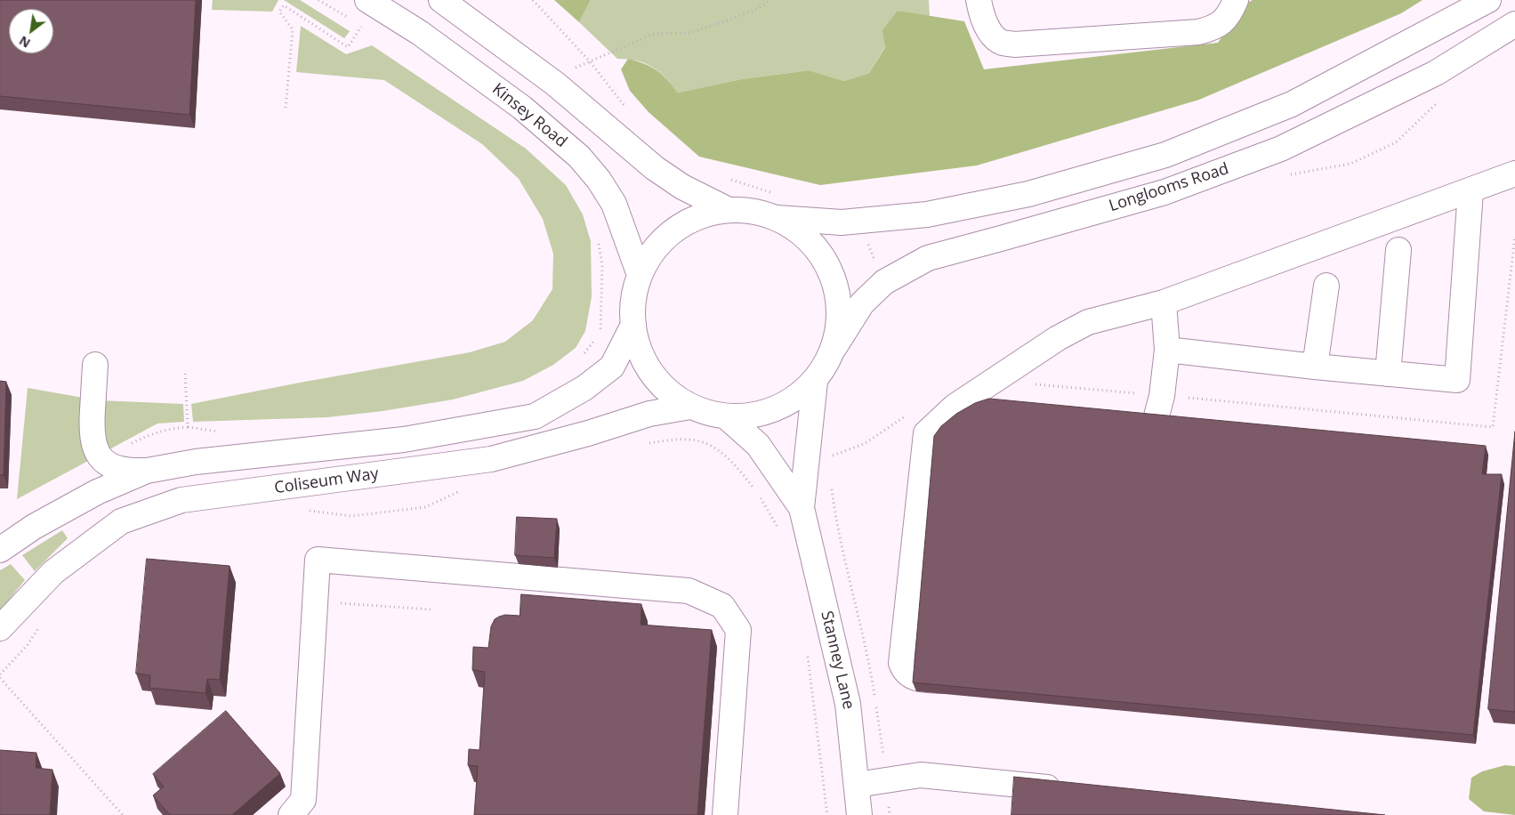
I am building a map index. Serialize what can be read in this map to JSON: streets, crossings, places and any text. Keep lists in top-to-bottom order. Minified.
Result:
{"streets":{"street":["Kinsey Road","Longlooms Road","Coliseum Way","Stanney Lane"]},"north":"bottom left"}
